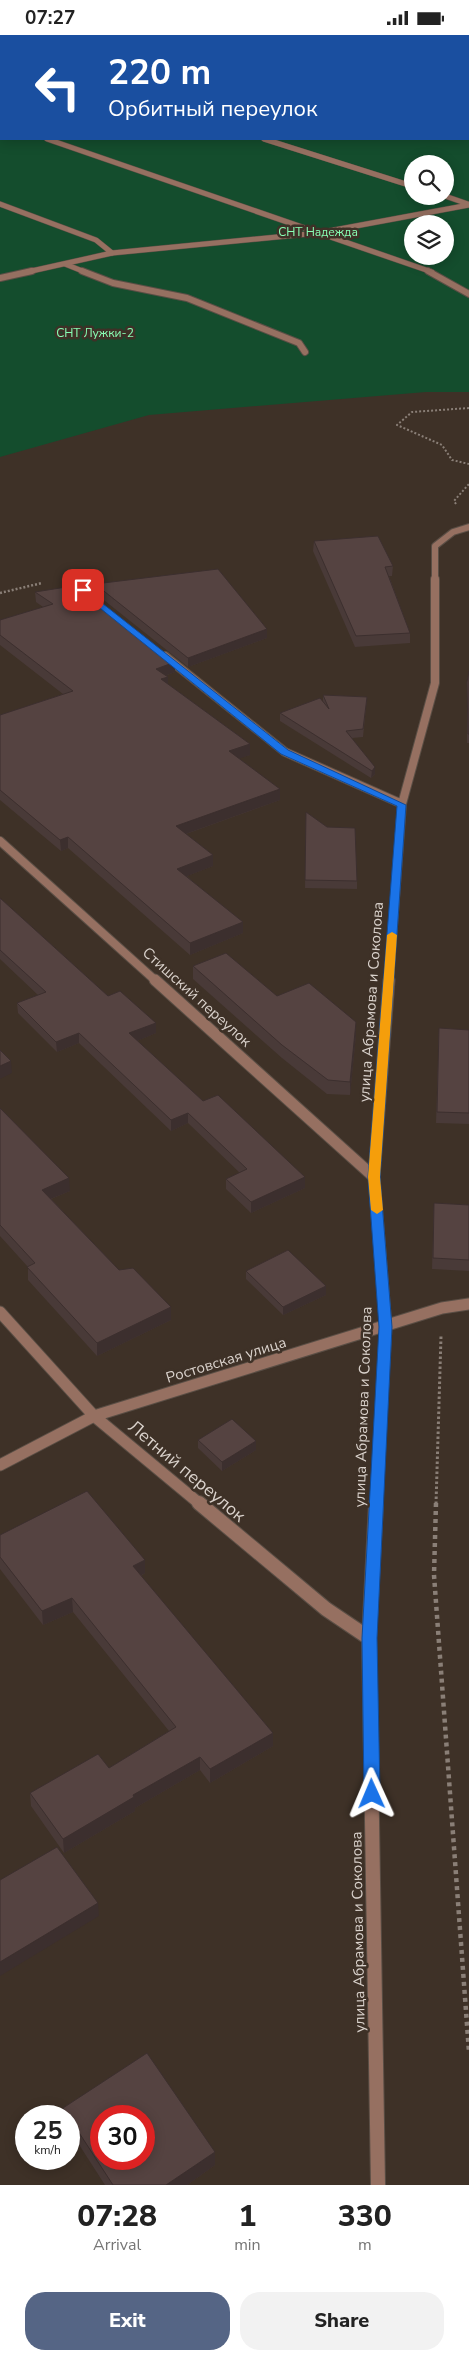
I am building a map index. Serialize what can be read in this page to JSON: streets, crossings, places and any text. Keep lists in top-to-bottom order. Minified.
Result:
{"streets":{"street":["Стишский переулок","улица Абрамова и Соколова","Ростовская улица","Летний переулок"]},"crossings":[["Стишский переулок","улица Абрамова и Соколова"],["улица Абрамова и Соколова","Ростовская улица"],["улица Абрамова и Соколова","Летний переулок"],["Ростовская улица","Летний переулок"]],"parks":["СНТ Надежда","СНТ Лужки-2"],"page":{"status":"07:27","turn":["220 m","Орбитный переулок"],"speed":"25 km/h","limit":"30","eta":["07:28","Arrival","1","min","330","m"],"buttons":["Exit","Share"]}}
